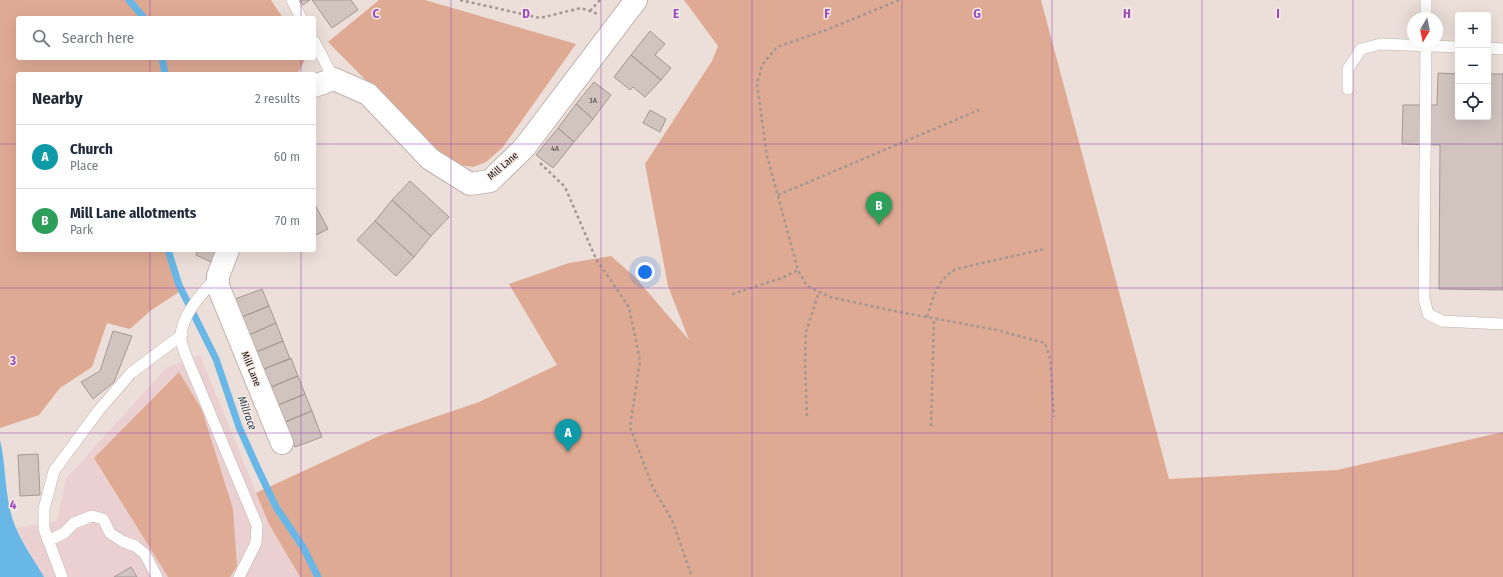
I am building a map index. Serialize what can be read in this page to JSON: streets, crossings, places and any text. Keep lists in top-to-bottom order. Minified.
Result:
{"streets":{"street":["Mill Lane"]},"water":["Millrace"],"house_numbers":["3A","4A"],"north":"bottom","page":{"map_buttons":["+","−"],"search":"Search here","heading":["Nearby","2 results"],"list":[{"mark":"A","name":"Church","note":"Place","value":"60 m"},{"mark":"B","name":"Mill Lane allotments","note":"Park","value":"70 m"}],"pins":["B","A"]},"grid":{"columns":["C","D","E","F","G","H","I"],"rows":["3","4"]}}
